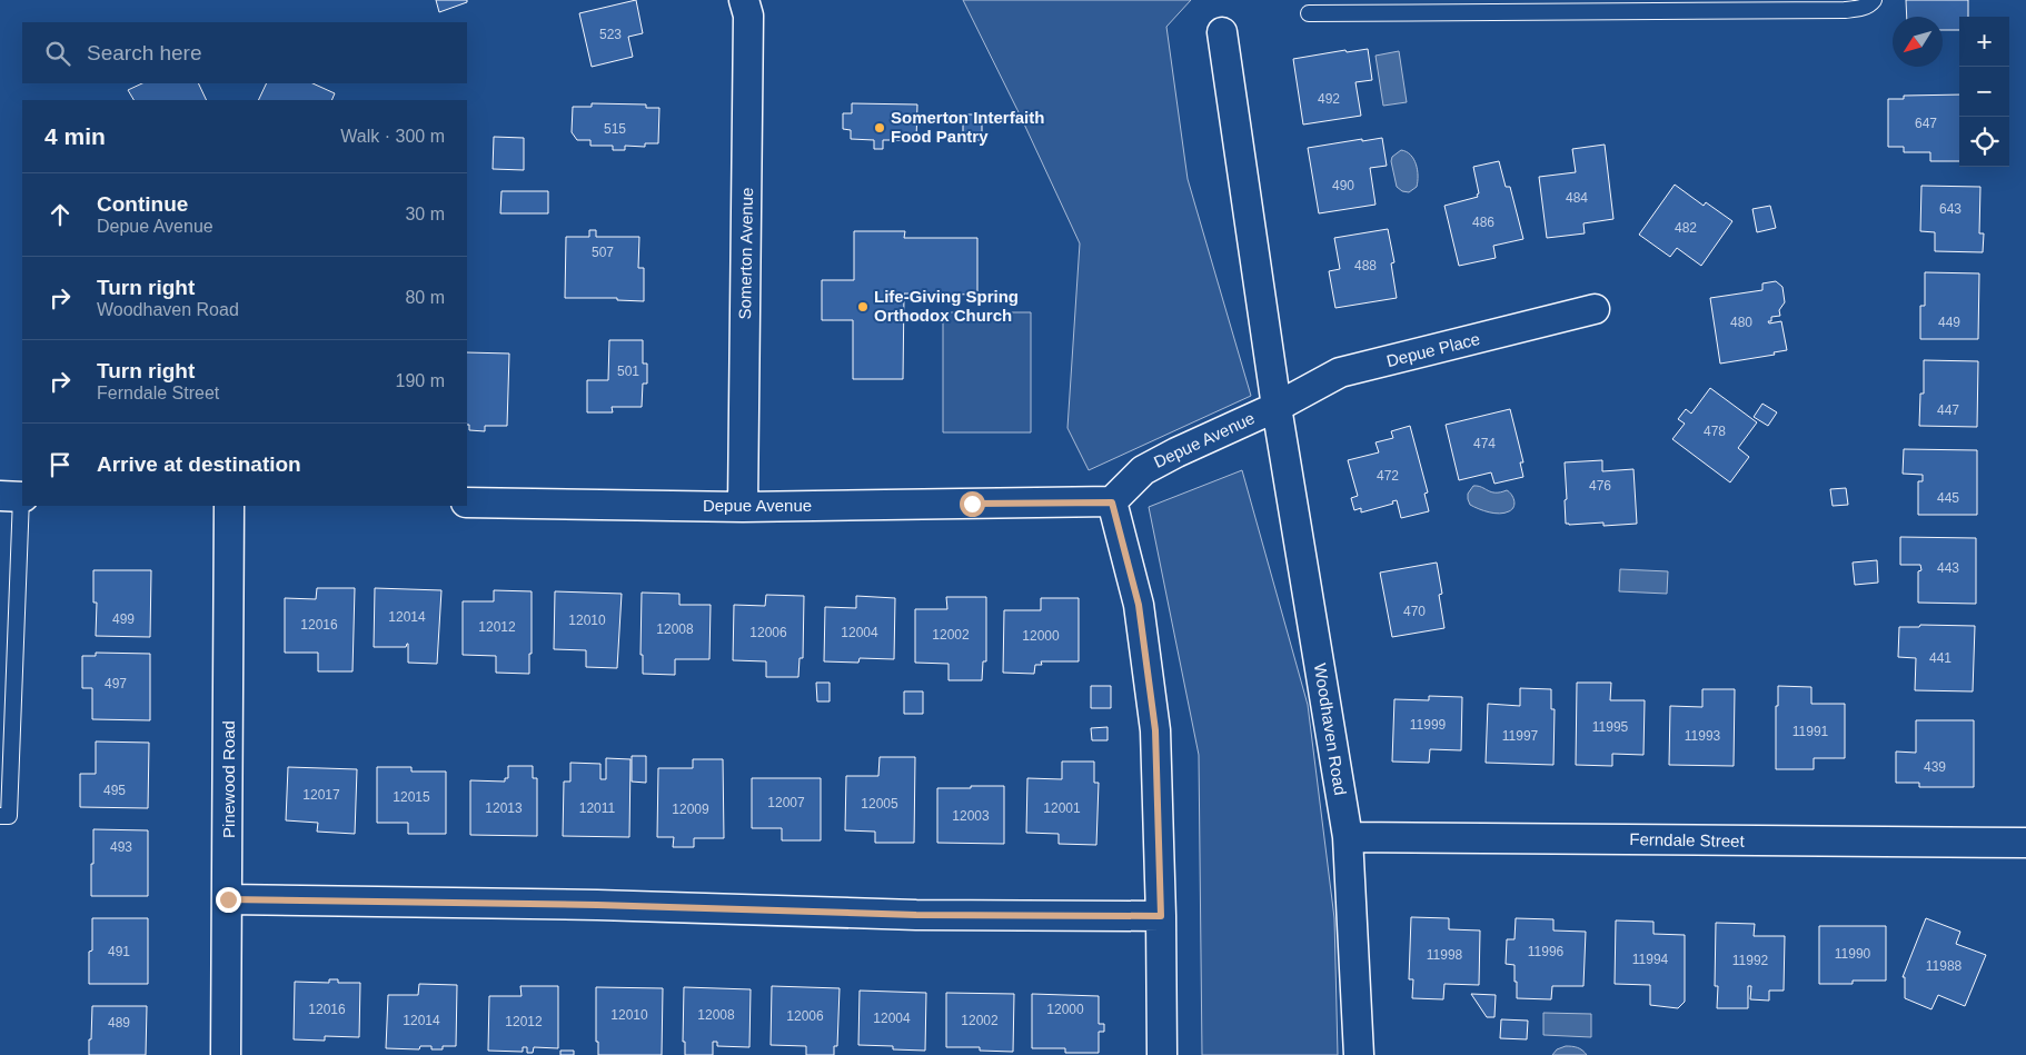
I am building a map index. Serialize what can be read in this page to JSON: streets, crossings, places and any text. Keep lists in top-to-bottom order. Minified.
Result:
{"streets":{"street":["Somerton Avenue","Depue Place","Depue Avenue","Woodhaven Road","Pinewood Road","Ferndale Street"]},"crossings":[["Somerton Avenue","Depue Avenue"],["Depue Place","Depue Avenue"],["Depue Place","Woodhaven Road"],["Depue Avenue","Woodhaven Road"],["Woodhaven Road","Ferndale Street"]],"places":["Somerton Interfaith Food Pantry","Life-Giving Spring Orthodox Church"],"house_numbers":["523","492","647","515","490","484","643","486","482","507","488","480","449","501","447","478","474","472","476","445","443","470","12014","499","12010","12016","12012","12008","12006","12004","12002","12000","441","497","11999","11995","11991","11997","11993","439","495","12017","12015","12007","12005","12013","12011","12001","12009","12003","493","491","11996","11990","11998","11994","11992","11988","12016","12000","12010","12008","12006","12004","12014","12002","12012","489"],"north":"bottom left","page":{"map_buttons":["+","−"],"search":"Search here","heading":["4 min","Walk · 300 m"],"list":[["Continue","Depue Avenue","30 m"],["Turn right","Woodhaven Road","80 m"],["Turn right","Ferndale Street","190 m"],"Arrive at destination"]}}
